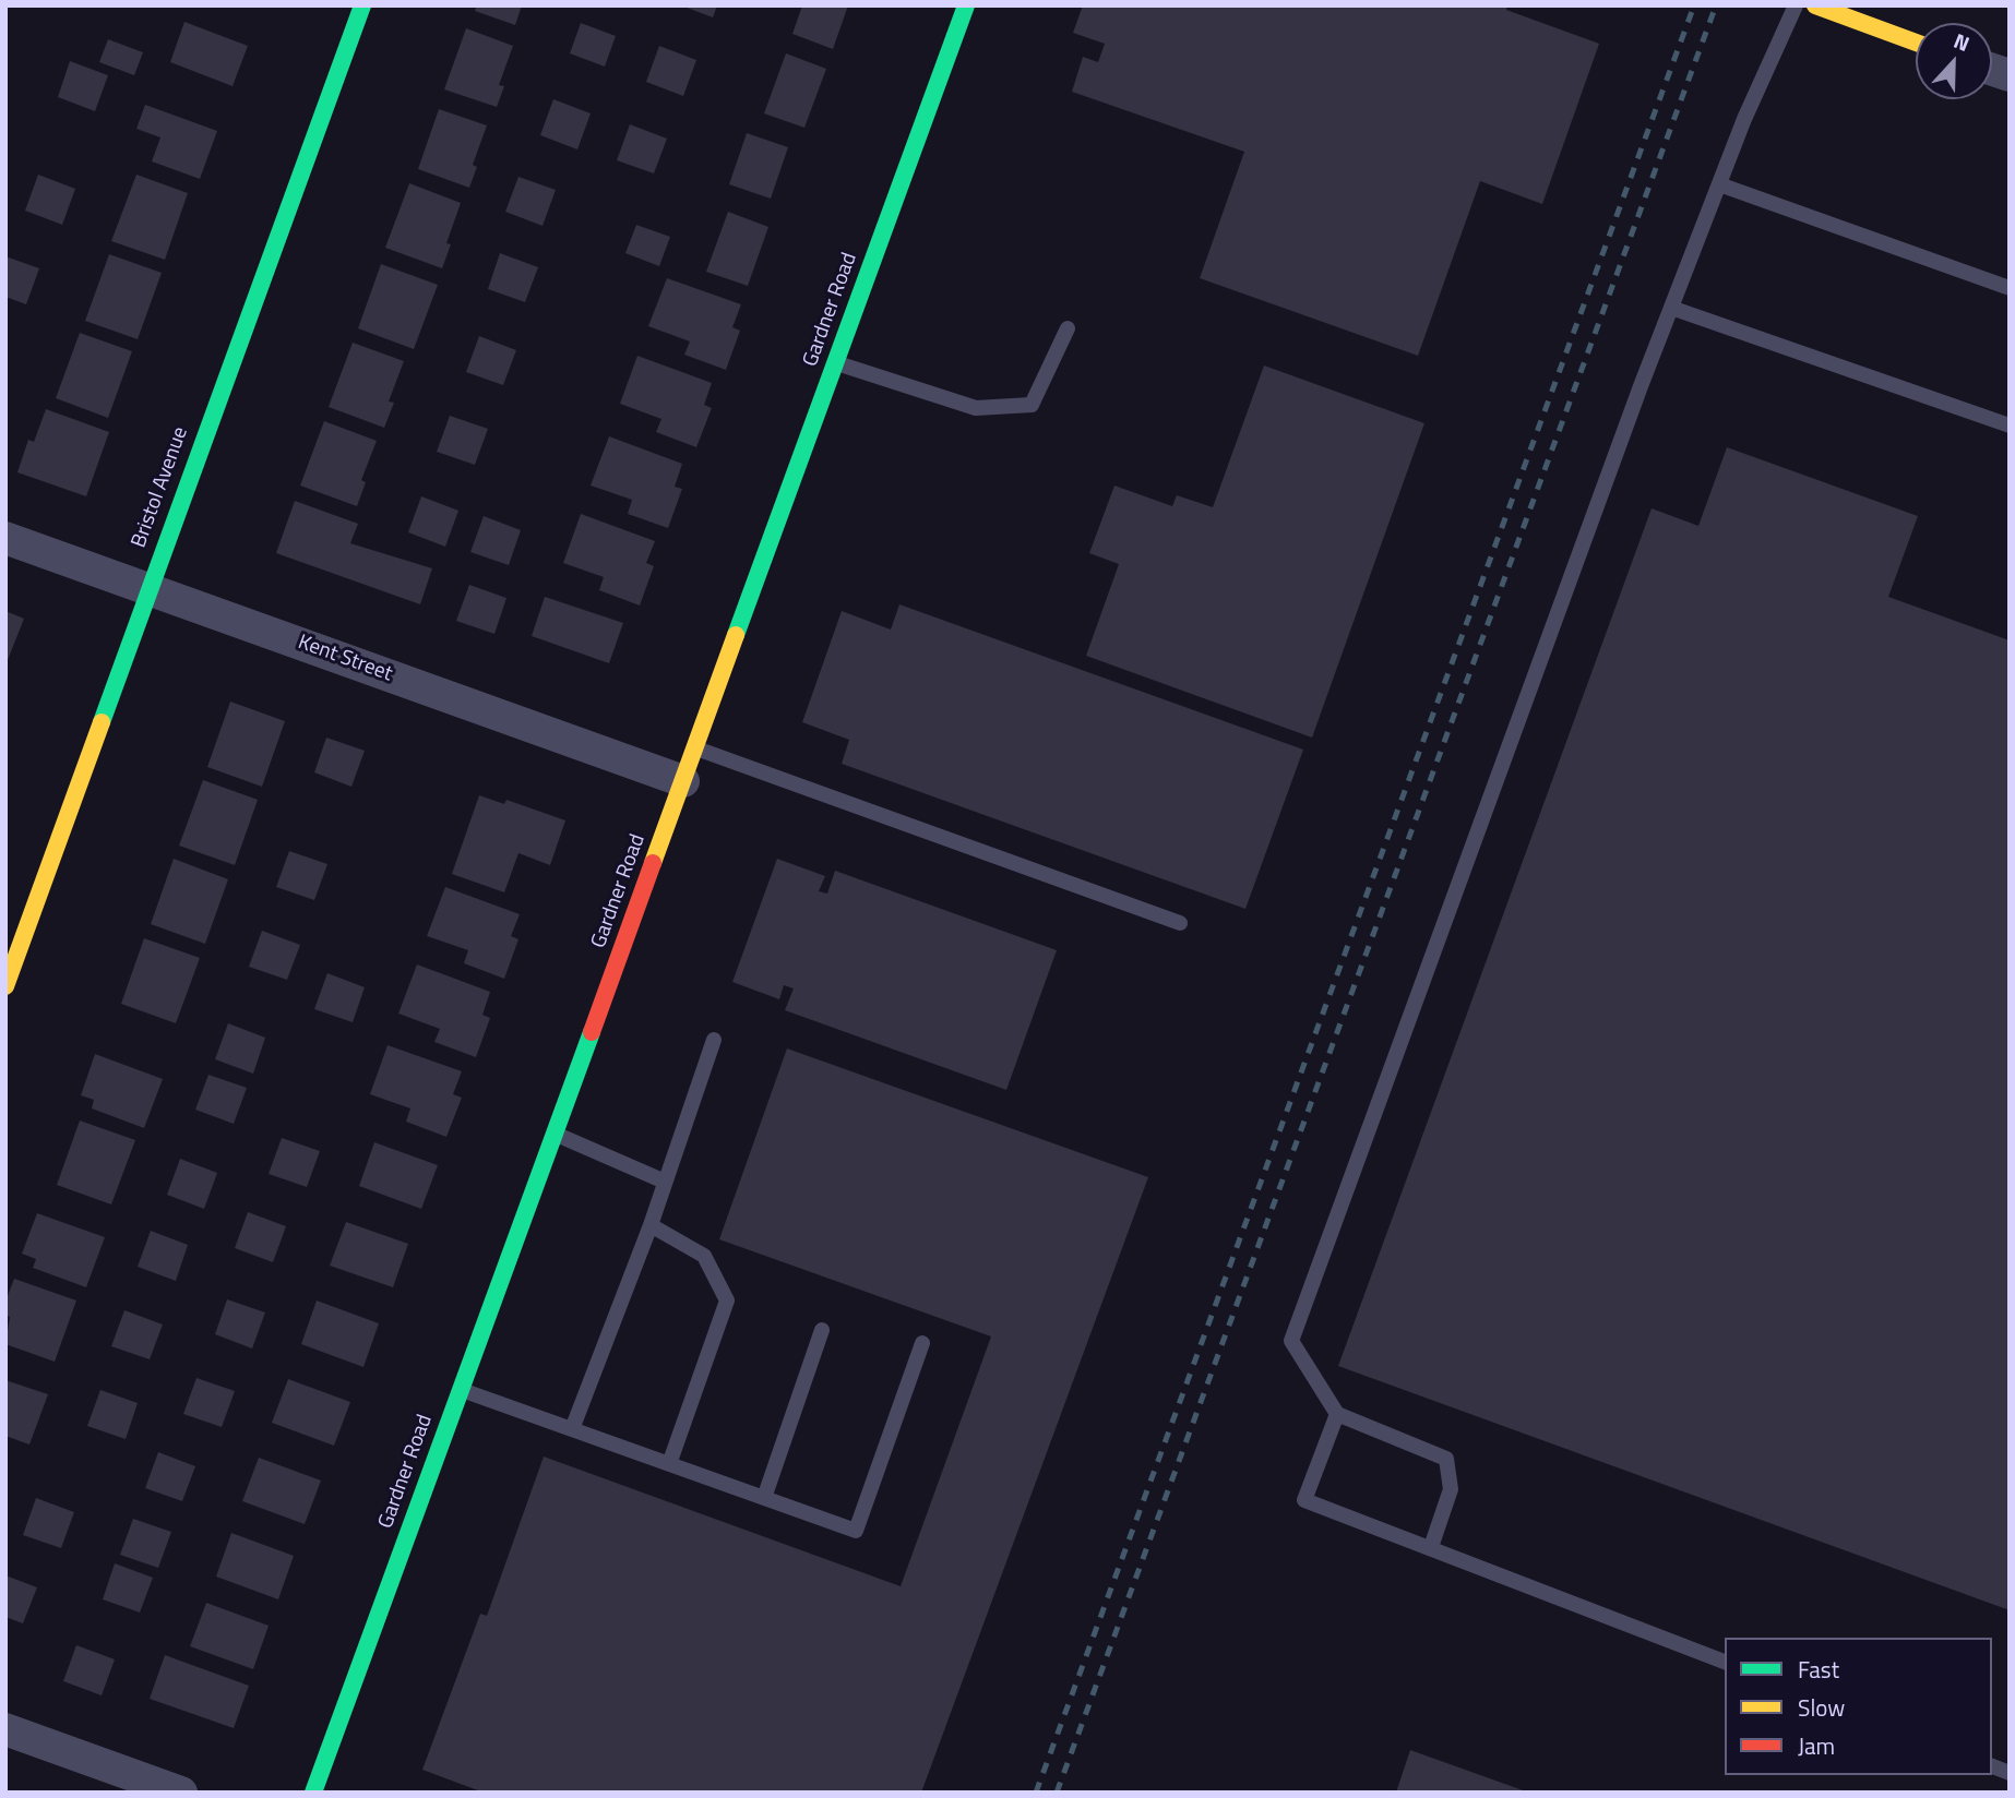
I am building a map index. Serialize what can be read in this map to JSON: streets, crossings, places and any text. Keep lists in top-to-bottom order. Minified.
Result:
{"streets":{"street":["Gardner Road","Bristol Avenue","Kent Street"]},"crossings":[["Gardner Road","Kent Street"],["Bristol Avenue","Kent Street"]],"legend":["Fast","Slow","Jam"],"north":"top"}
